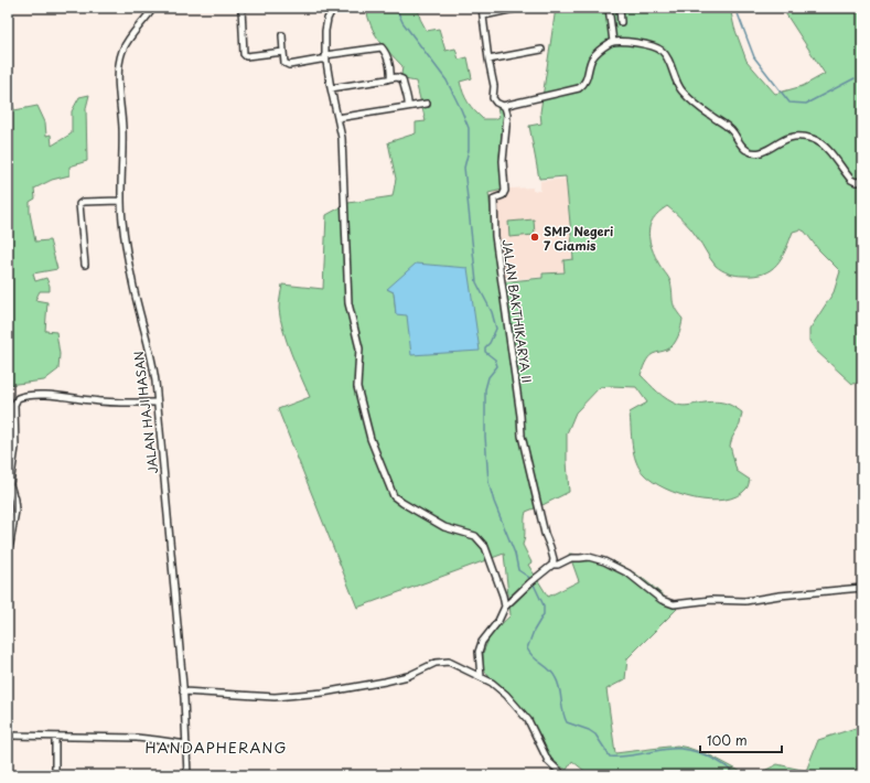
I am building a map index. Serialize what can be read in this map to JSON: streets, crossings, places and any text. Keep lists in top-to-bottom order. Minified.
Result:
{"streets":{"street":["JALAN BAKTHIKARYA II","JALAN HAJI HASAN"]},"districts":["HANDAPHERANG"],"places":["SMP Negeri 7 Ciamis"],"scale_bar":"100 m"}
